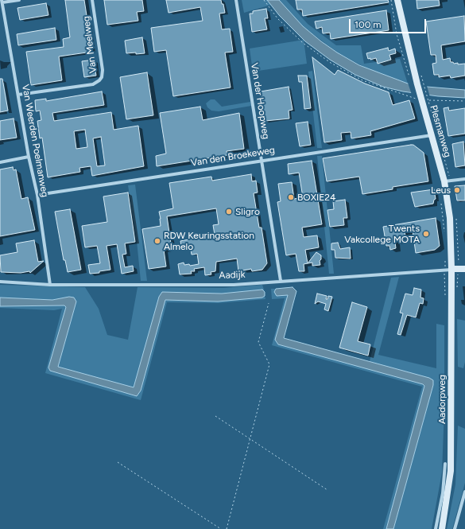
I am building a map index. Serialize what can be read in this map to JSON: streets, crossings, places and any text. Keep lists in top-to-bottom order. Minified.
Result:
{"streets":{"main road":["Plesmanweg","Aadijk","Aadorpweg"],"street":["Van Meelweg","Van der Hoopweg","Van Weerden Poelmanweg","Van den Broekeweg"]},"crossings":[["Van Meelweg","Van Weerden Poelmanweg"],["Van der Hoopweg","Van den Broekeweg"],["Van der Hoopweg","Aadijk"],["Plesmanweg","Van den Broekeweg"],["Plesmanweg","Aadijk"],["Plesmanweg","Aadorpweg"],["Van Weerden Poelmanweg","Van den Broekeweg"],["Van Weerden Poelmanweg","Aadijk"],["Aadijk","Aadorpweg"]],"places":["Leus","BOXIE24","Sligro","Twents Vakcollege MOTA","RDW Keuringsstation Almelo"],"scale_bar":"100 m"}
